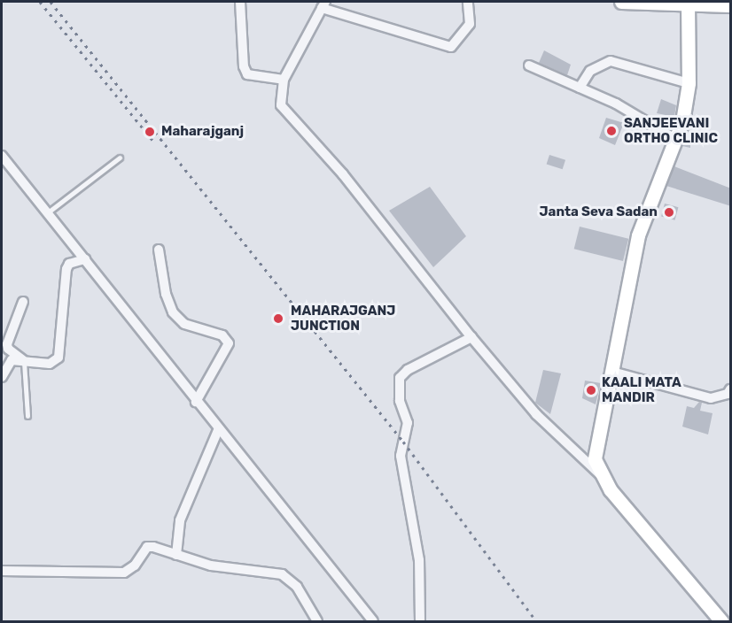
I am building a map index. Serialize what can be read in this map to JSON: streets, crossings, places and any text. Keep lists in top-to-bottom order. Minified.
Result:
{"places":["SANJEEVANI ORTHO CLINIC","Maharajganj","Janta Seva Sadan","MAHARAJGANJ JUNCTION","KAALI MATA MANDIR"]}
